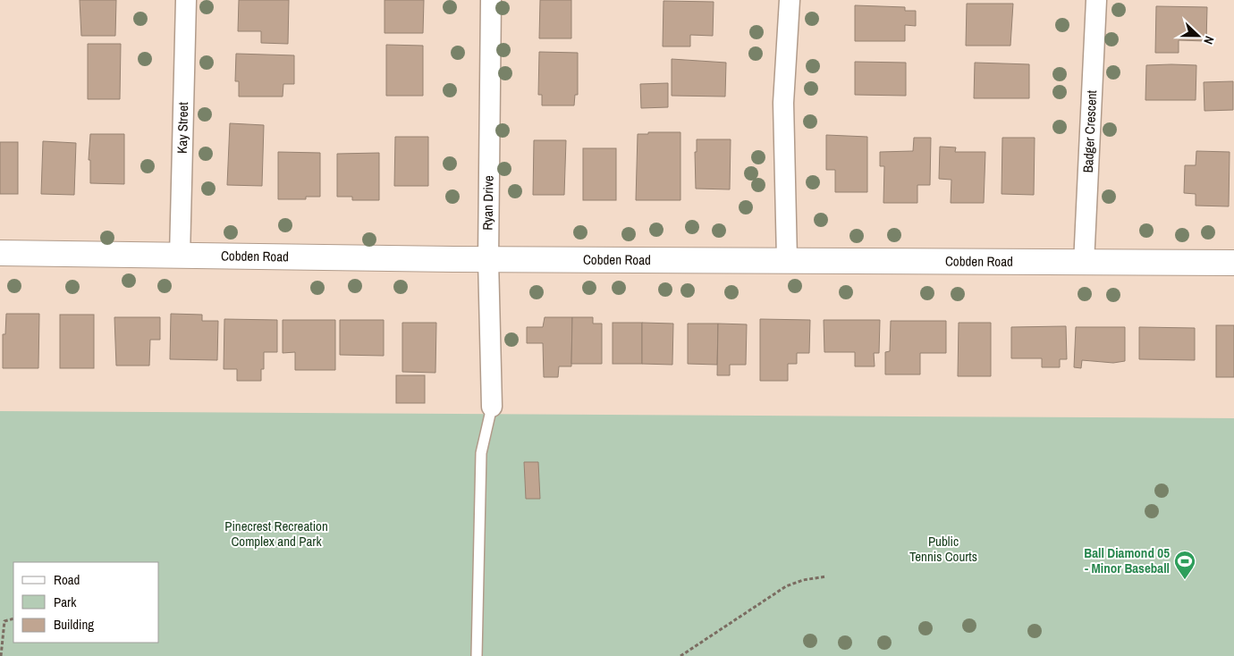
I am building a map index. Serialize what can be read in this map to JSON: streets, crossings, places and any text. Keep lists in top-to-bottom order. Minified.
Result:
{"streets":{"street":["Kay Street","Badger Crescent","Ryan Drive","Cobden Road"]},"crossings":[["Kay Street","Cobden Road"],["Badger Crescent","Cobden Road"],["Ryan Drive","Cobden Road"]],"parks":["Pinecrest Recreation Complex and Park","Public Tennis Courts"],"places":{"sports":["Ball Diamond 05 - Minor Baseball"]},"legend":["Road","Park","Building"],"north":"right"}
